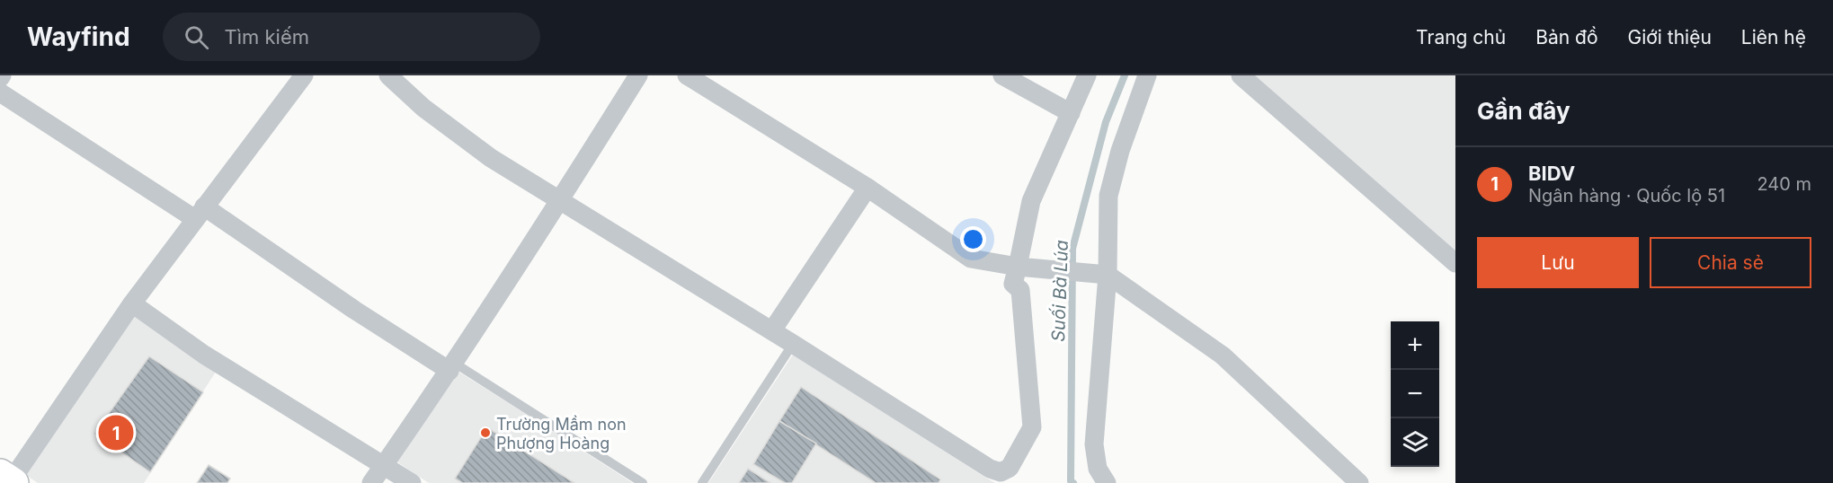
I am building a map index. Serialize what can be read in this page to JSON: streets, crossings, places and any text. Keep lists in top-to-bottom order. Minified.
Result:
{"water":["Suối Bà Lúa"],"places":["Trường Mầm non Phượng Hoàng"],"page":{"header":"Wayfind","search":"Tìm kiếm","nav":["Trang chủ","Bản đồ","Giới thiệu","Liên hệ"],"heading":"Gần đây","list":[{"mark":"1","name":"BIDV","note":"Ngân hàng · Quốc lộ 51","value":"240 m"}],"buttons":["Lưu","Chia sẻ"],"map_buttons":["+","−"],"pins":"1"}}
